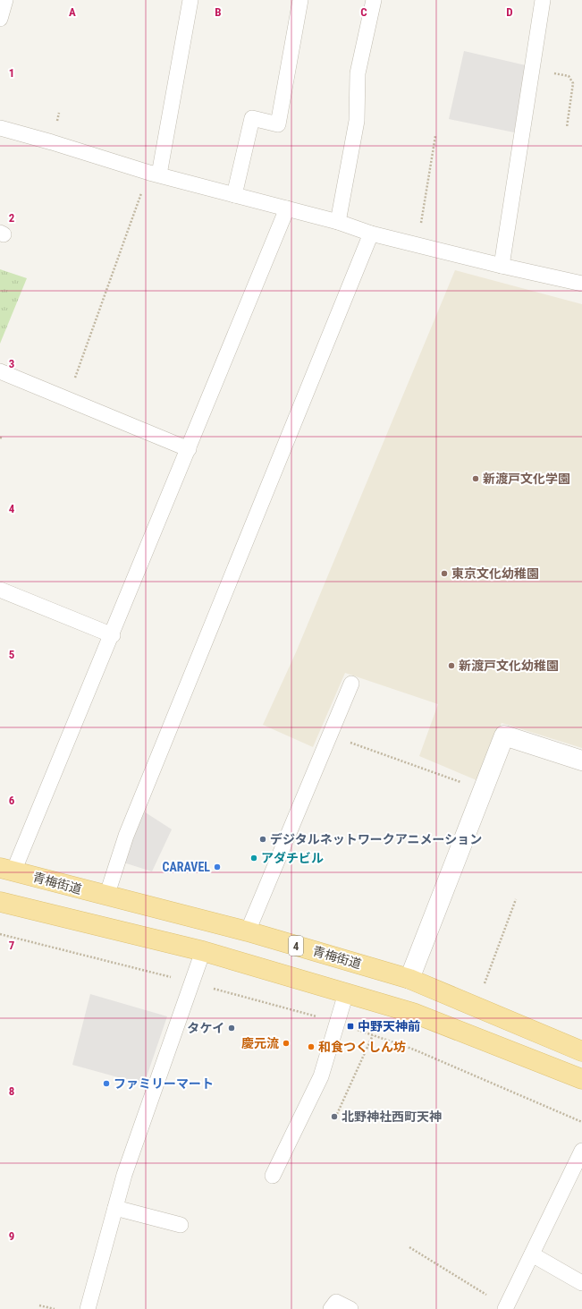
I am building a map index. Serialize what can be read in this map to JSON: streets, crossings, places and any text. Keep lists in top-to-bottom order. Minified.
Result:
{"streets":{"main road":["青梅街道","4"]},"places":{"other":["新渡戸文化学園","東京文化幼稚園","新渡戸文化幼稚園","デジタルネットワークアニメーション","アダチビル","CARAVEL","タケイ","慶元流","和食つくしん坊","ファミリーマート","北野神社西町天神"],"transit":["中野天神前"]},"grid":{"columns":["A","B","C","D"],"rows":["1","2","3","4","5","6","7","8","9"]}}
